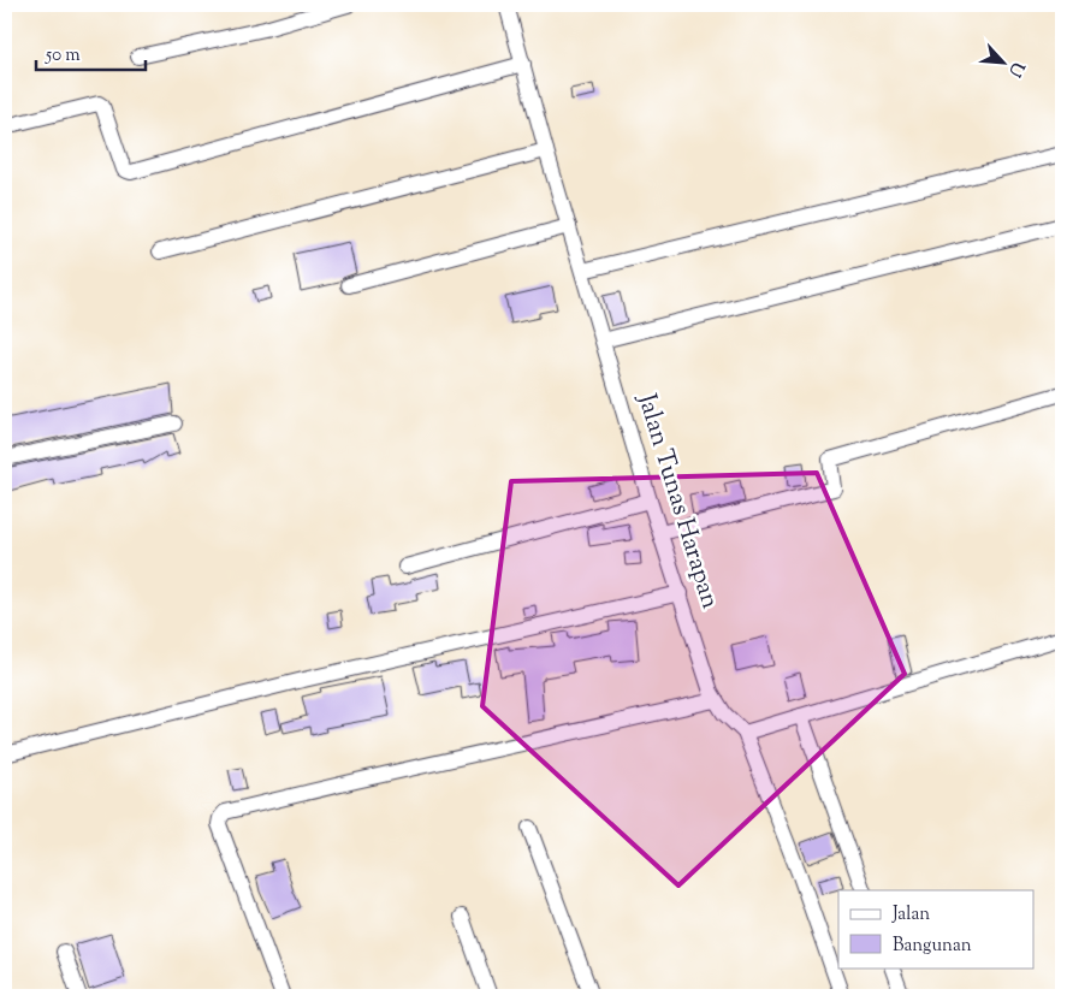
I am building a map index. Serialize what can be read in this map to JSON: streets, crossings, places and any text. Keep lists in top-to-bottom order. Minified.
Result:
{"streets":{"street":["Jalan Tunas Harapan"]},"legend":["Jalan","Bangunan"],"scale_bar":"50 m","north":"bottom right"}
